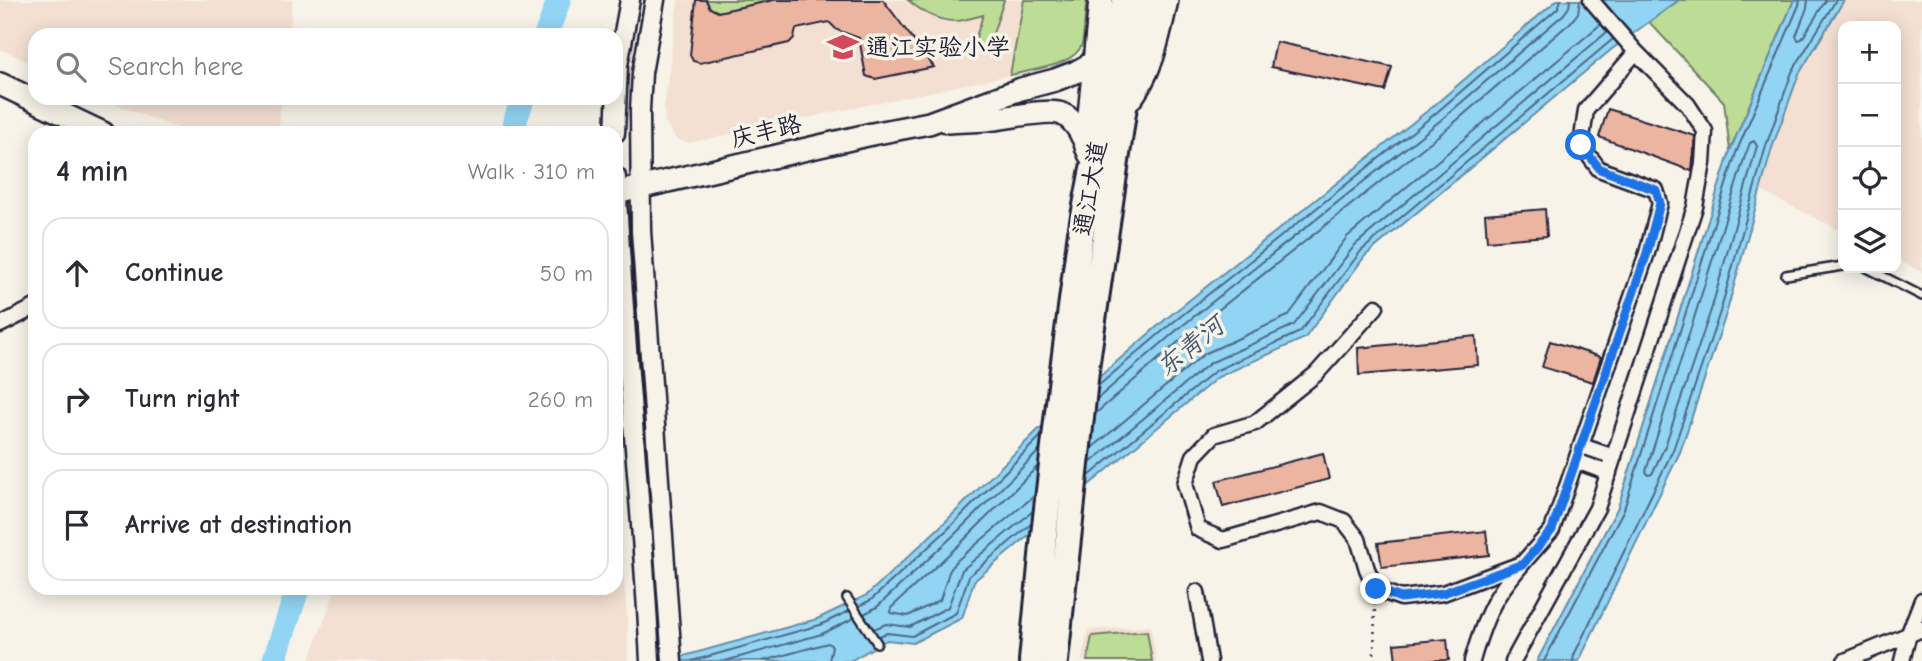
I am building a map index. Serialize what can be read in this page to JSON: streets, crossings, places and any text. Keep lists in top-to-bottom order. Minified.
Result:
{"streets":{"highway":["通江大道"],"main road":["庆丰路"]},"water":["东青河"],"places":{"school or university":["通江实验小学"]},"page":{"map_buttons":["+","−"],"search":"Search here","heading":["4 min","Walk · 310 m"],"list":[["Continue","50 m"],["Turn right","260 m"],"Arrive at destination"]}}
